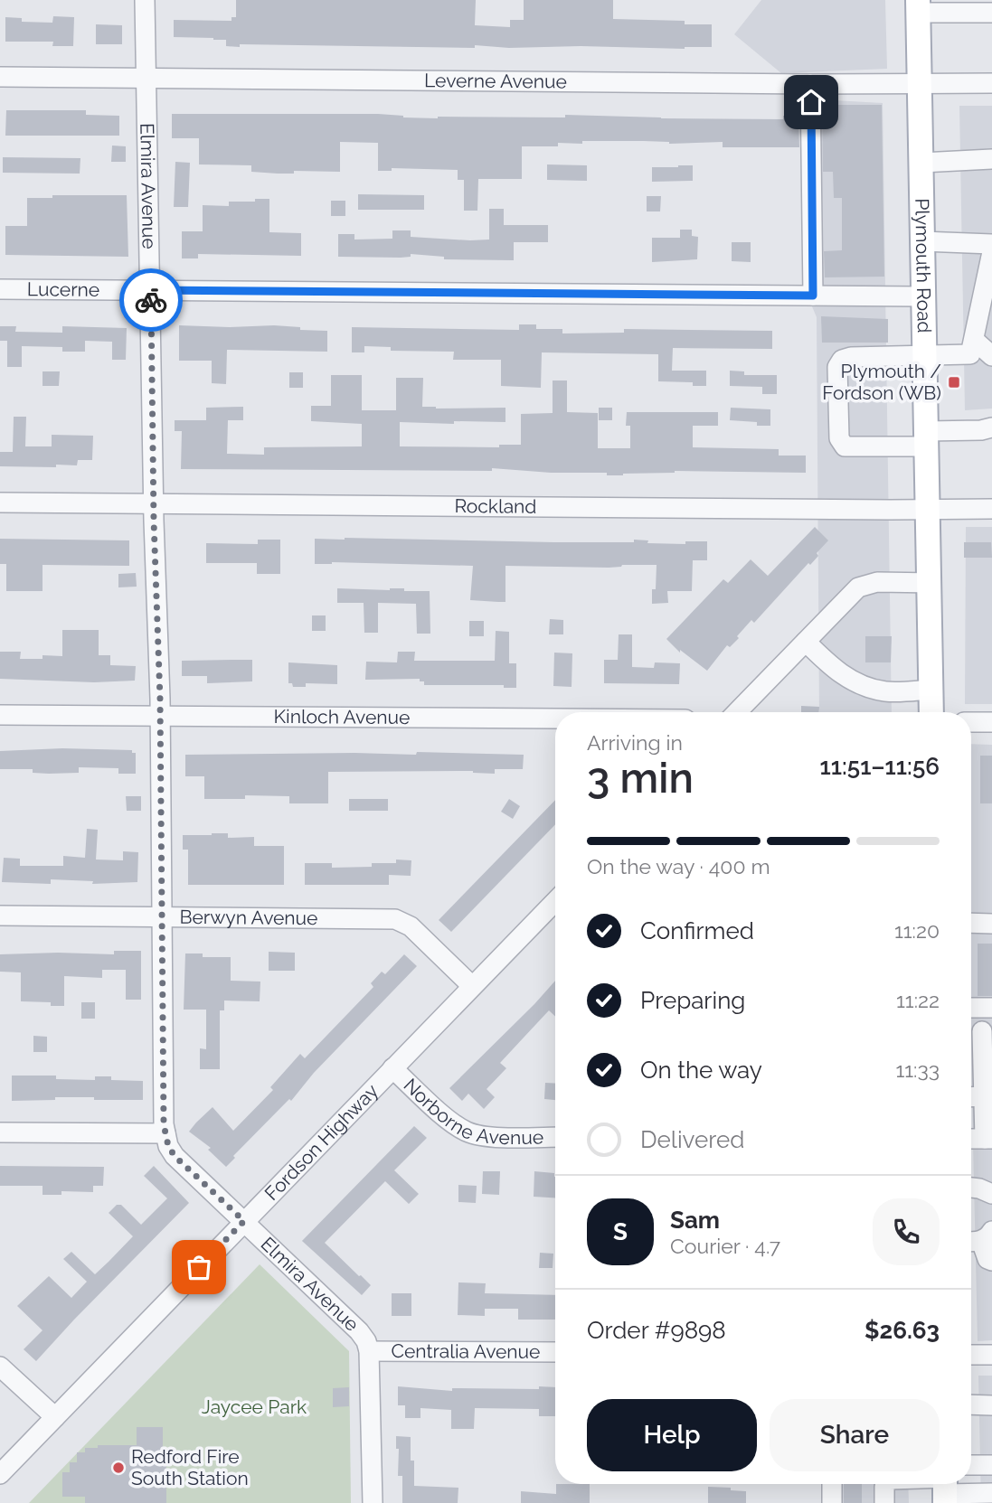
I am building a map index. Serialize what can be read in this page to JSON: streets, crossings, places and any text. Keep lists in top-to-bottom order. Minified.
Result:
{"streets":{"main road":["Plymouth Road"],"street":["Leverne Avenue","Elmira Avenue","Lucerne","Rockland","Kinloch Avenue","Berwyn Avenue","Norborne Avenue","Fordson Highway","Centralia Avenue"]},"crossings":[["Leverne Avenue","Elmira Avenue"],["Leverne Avenue","Plymouth Road"],["Elmira Avenue","Lucerne"],["Elmira Avenue","Rockland"],["Elmira Avenue","Kinloch Avenue"],["Elmira Avenue","Berwyn Avenue"],["Elmira Avenue","Fordson Highway"],["Elmira Avenue","Centralia Avenue"],["Plymouth Road","Lucerne"],["Plymouth Road","Rockland"],["Berwyn Avenue","Fordson Highway"],["Norborne Avenue","Fordson Highway"]],"parks":["Jaycee Park"],"places":{"transit":["Plymouth / Fordson (WB)"],"other":["Redford Fire South Station"]},"page":{"heading":["3 min","Arriving in","11:51–11:56"],"panel":["Sam","Courier · 4.7","Order #9898","$26.63"],"bar":"On the way · 400 m","list":[["Confirmed","11:20"],["Preparing","11:22"],["On the way","11:33"],"Delivered"],"round":"S","buttons":["Help","Share"]}}
